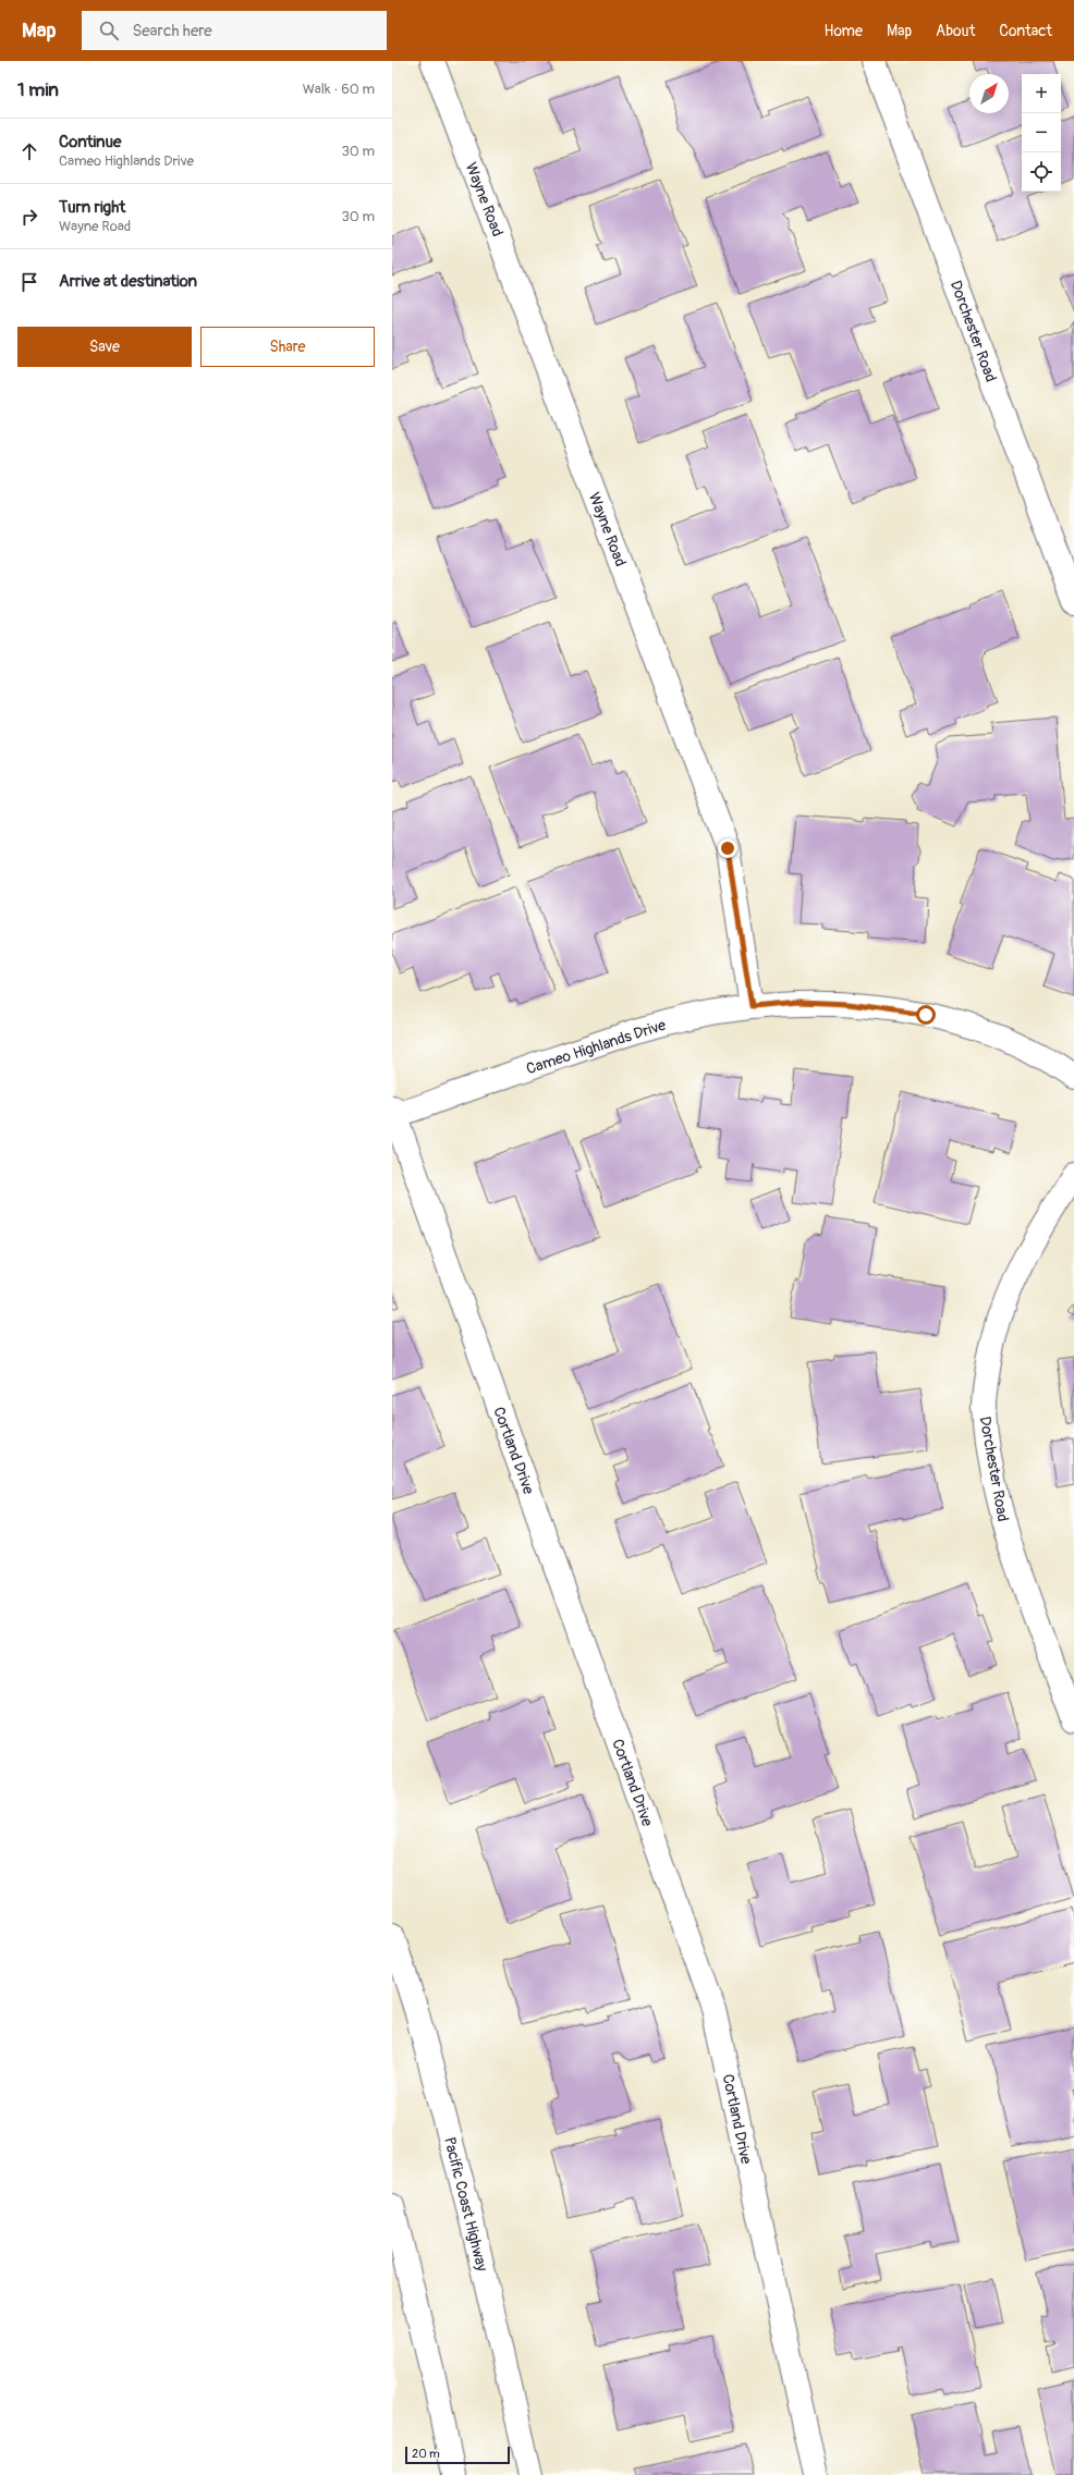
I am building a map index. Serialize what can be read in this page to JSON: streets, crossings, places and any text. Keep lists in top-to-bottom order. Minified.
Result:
{"streets":{"main road":["Wayne Road","Dorchester Road","Cameo Highlands Drive","Cortland Drive","Pacific Coast Highway"]},"crossings":[["Wayne Road","Cameo Highlands Drive"],["Cameo Highlands Drive","Cortland Drive"]],"scale_bar":"20 m","north":"top right","page":{"header":"Map","search":"Search here","nav":["Home","Map","About","Contact"],"heading":["1 min","Walk · 60 m"],"map_buttons":["+","−"],"list":[["Continue","Cameo Highlands Drive","30 m"],["Turn right","Wayne Road","30 m"],"Arrive at destination"],"buttons":["Save","Share"],"scale":"20 m"}}
